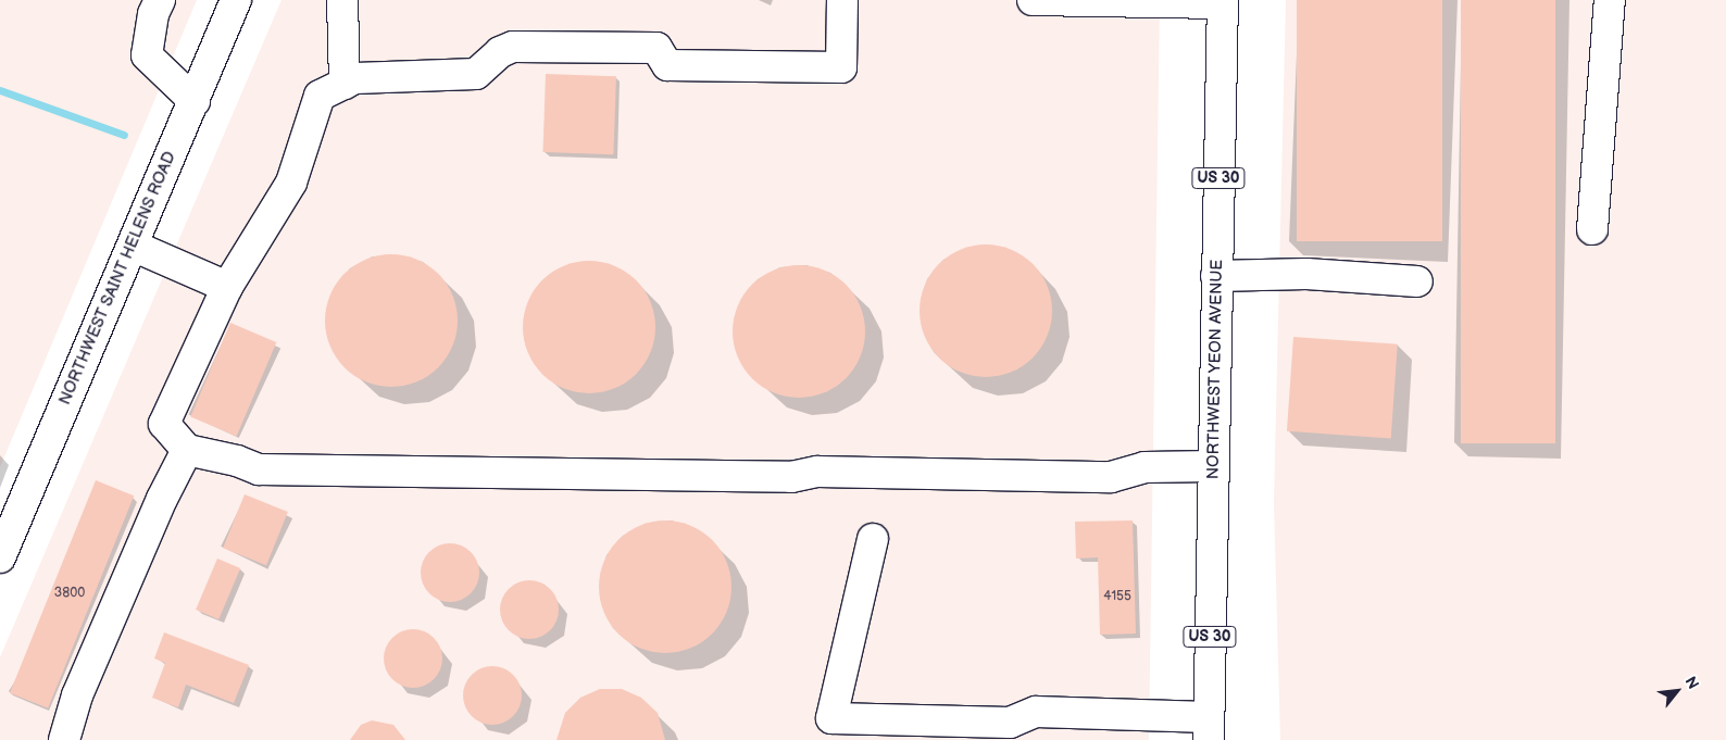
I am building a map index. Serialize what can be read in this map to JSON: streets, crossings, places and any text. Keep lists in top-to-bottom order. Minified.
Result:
{"streets":{"main road":["US 30","NORTHWEST SAINT HELENS ROAD","NORTHWEST YEON AVENUE"]},"house_numbers":["3800","4155"],"north":"top right"}
